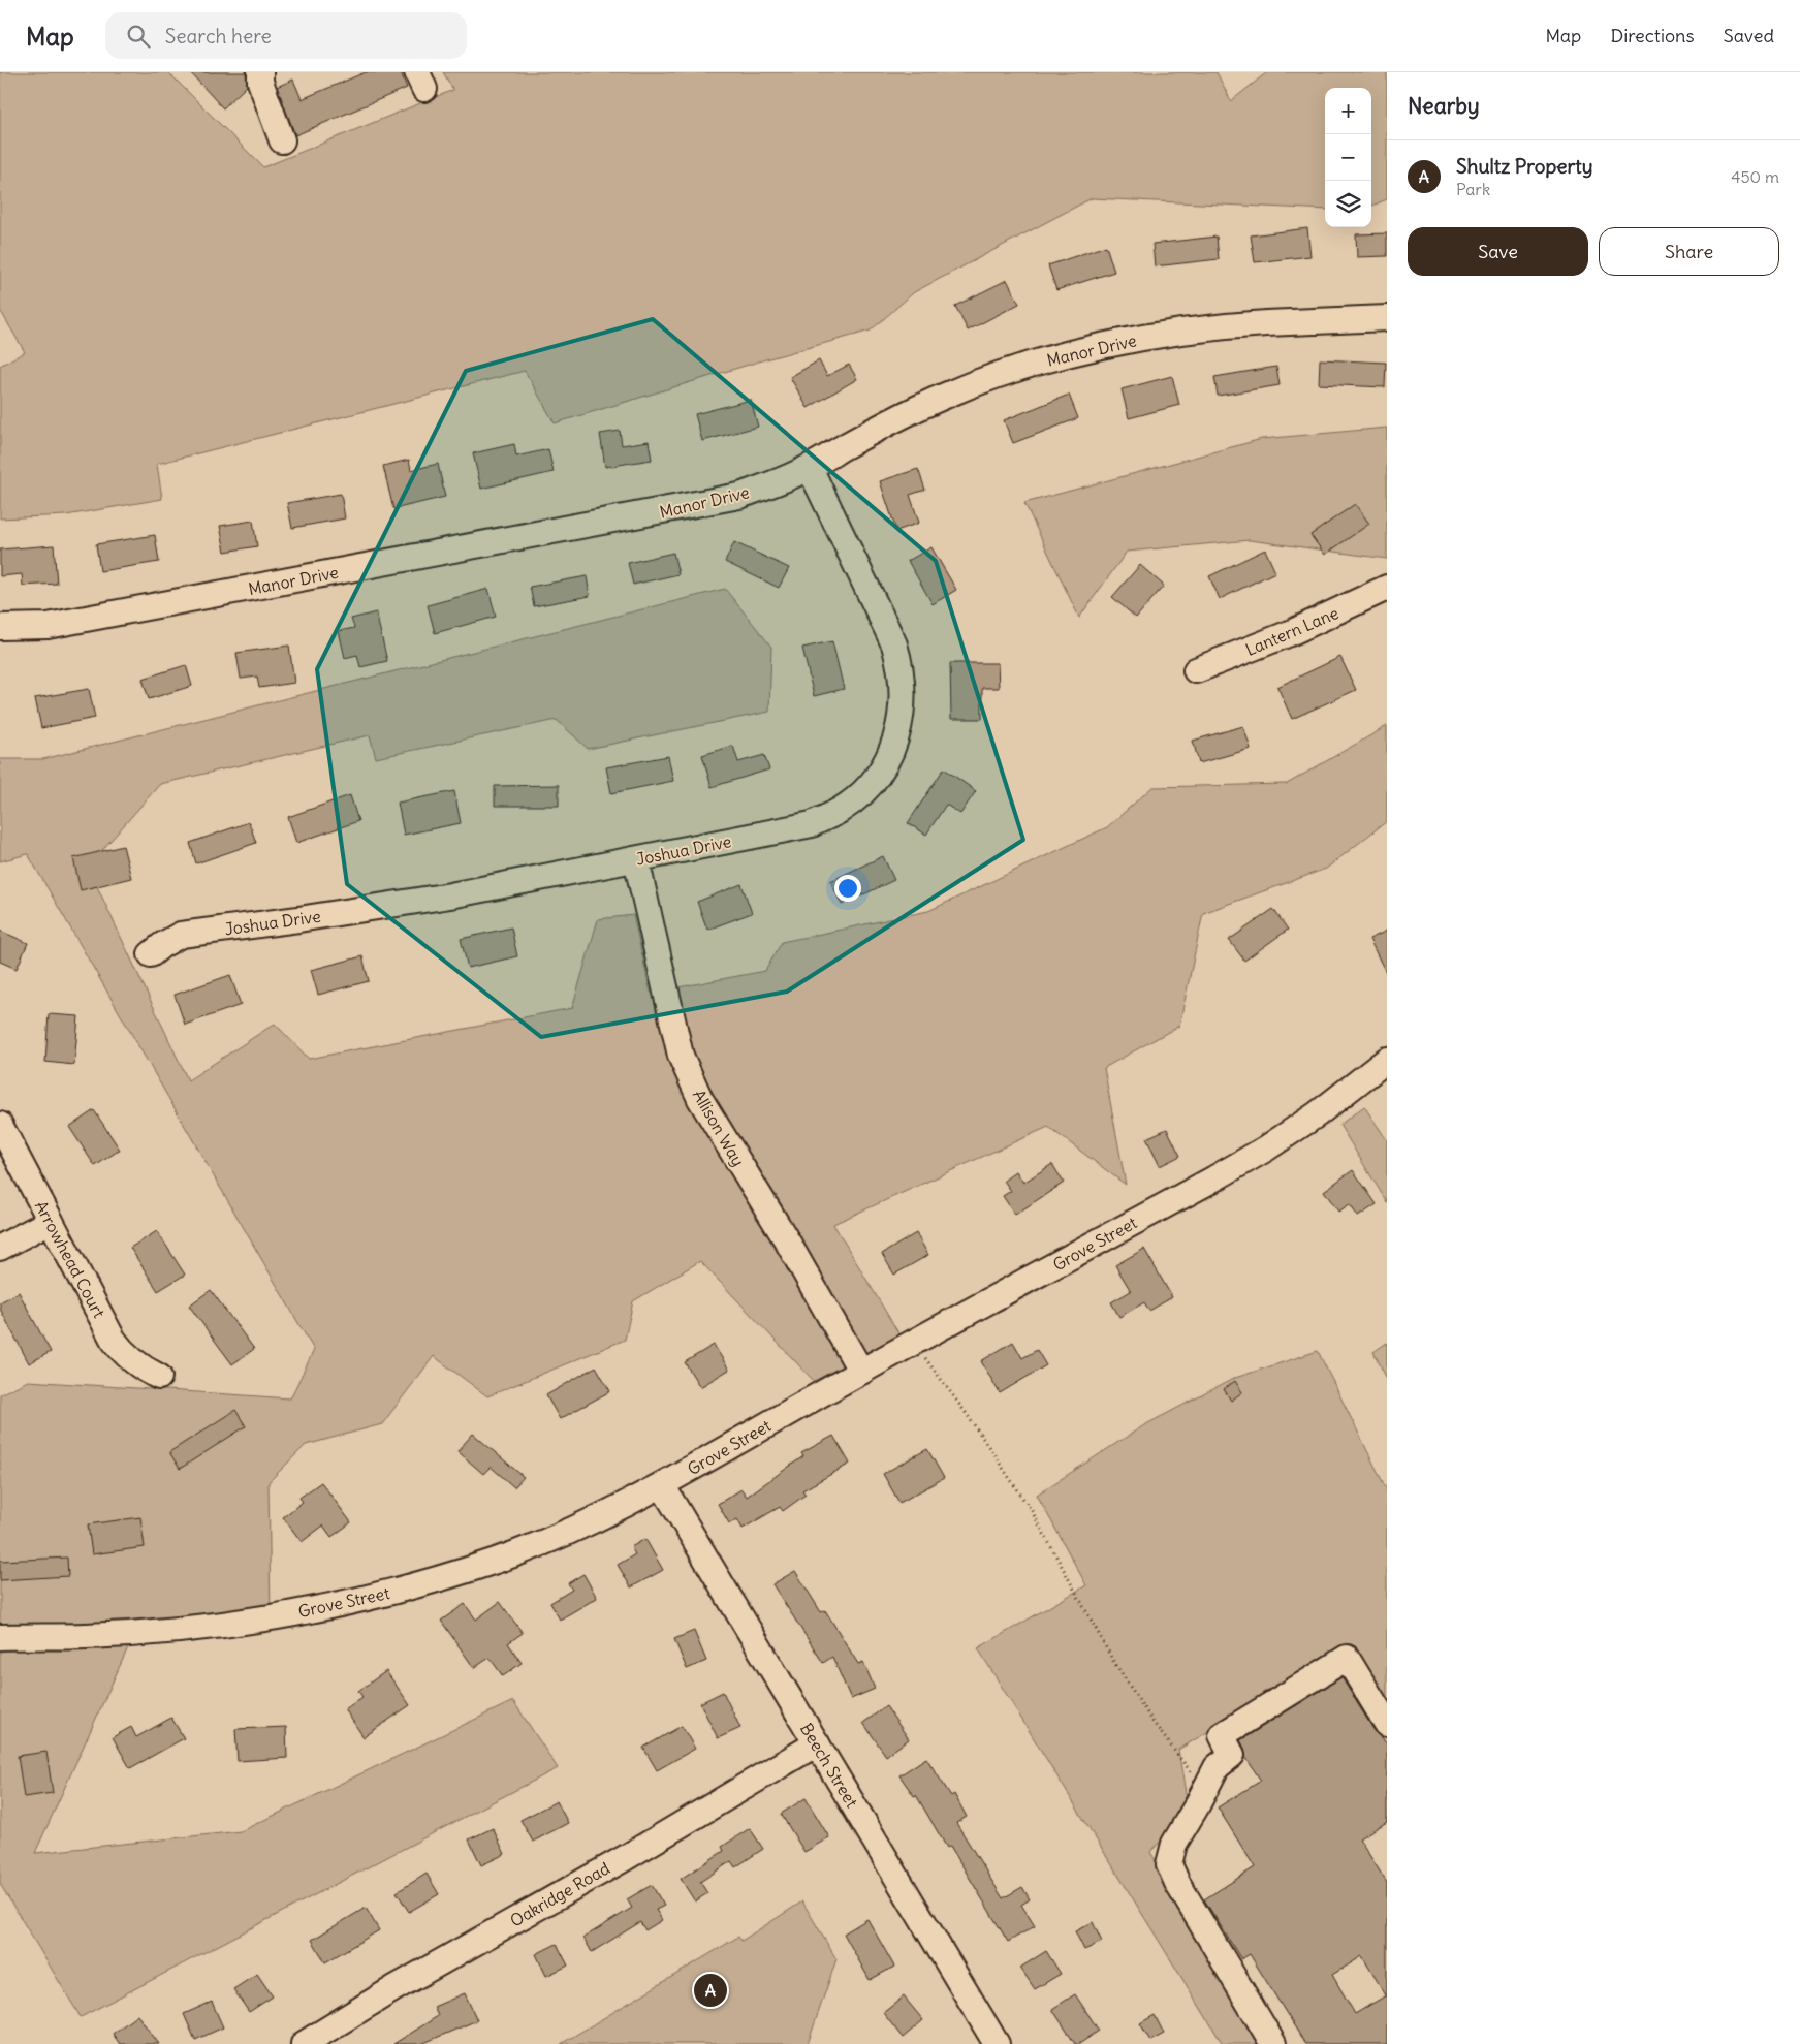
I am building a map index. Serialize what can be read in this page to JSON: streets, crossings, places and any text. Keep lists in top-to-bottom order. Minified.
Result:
{"streets":{"street":["Manor Drive","Lantern Lane","Joshua Drive","Allison Way","Grove Street","Arrowhead Court","Beech Street","Oakridge Road"]},"crossings":[["Manor Drive","Joshua Drive"],["Joshua Drive","Allison Way"],["Allison Way","Grove Street"],["Grove Street","Beech Street"],["Beech Street","Oakridge Road"]],"page":{"header":"Map","search":"Search here","nav":["Map","Directions","Saved"],"heading":"Nearby","map_buttons":["+","−"],"list":[{"mark":"A","name":"Shultz Property","note":"Park","value":"450 m"}],"buttons":["Save","Share"],"pins":"A"}}
